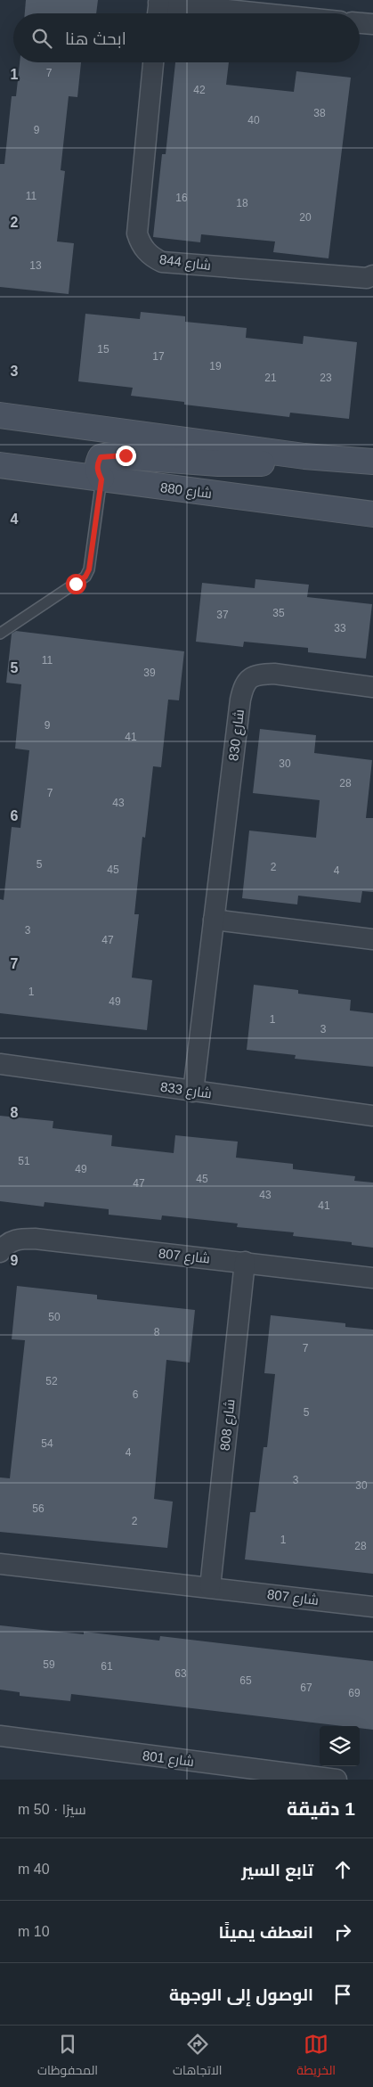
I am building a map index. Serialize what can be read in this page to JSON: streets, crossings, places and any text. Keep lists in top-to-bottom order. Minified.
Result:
{"streets":{"street":["شارع 844","شارع 880","شارع 830","شارع 833","شارع 807","شارع 808","شارع 801"]},"crossings":[["شارع 830","شارع 833"],["شارع 807","شارع 808"]],"house_numbers":["7","42","38","40","9","11","16","18","20","13","15","17","19","21","23","35","37","33","11","39","9","41","30","28","7","43","5","2","45","4","3","47","1","49","1","3","51","49","45","47","43","41","50","8","7","52","6","5","54","4","3","30","56","2","1","28","59","61","63","65","67","69"],"page":{"search":"ابحث هنا","heading":["1 دقيقة","سيرًا · 50 m"],"list":[["تابع السير","40 m"],["انعطف يمينًا","10 m"],"الوصول إلى الوجهة"],"nav":["الخريطة","الاتجاهات","المحفوظات"]},"grid":{"rows":["1","2","3","4","5","6","7","8","9"]}}
